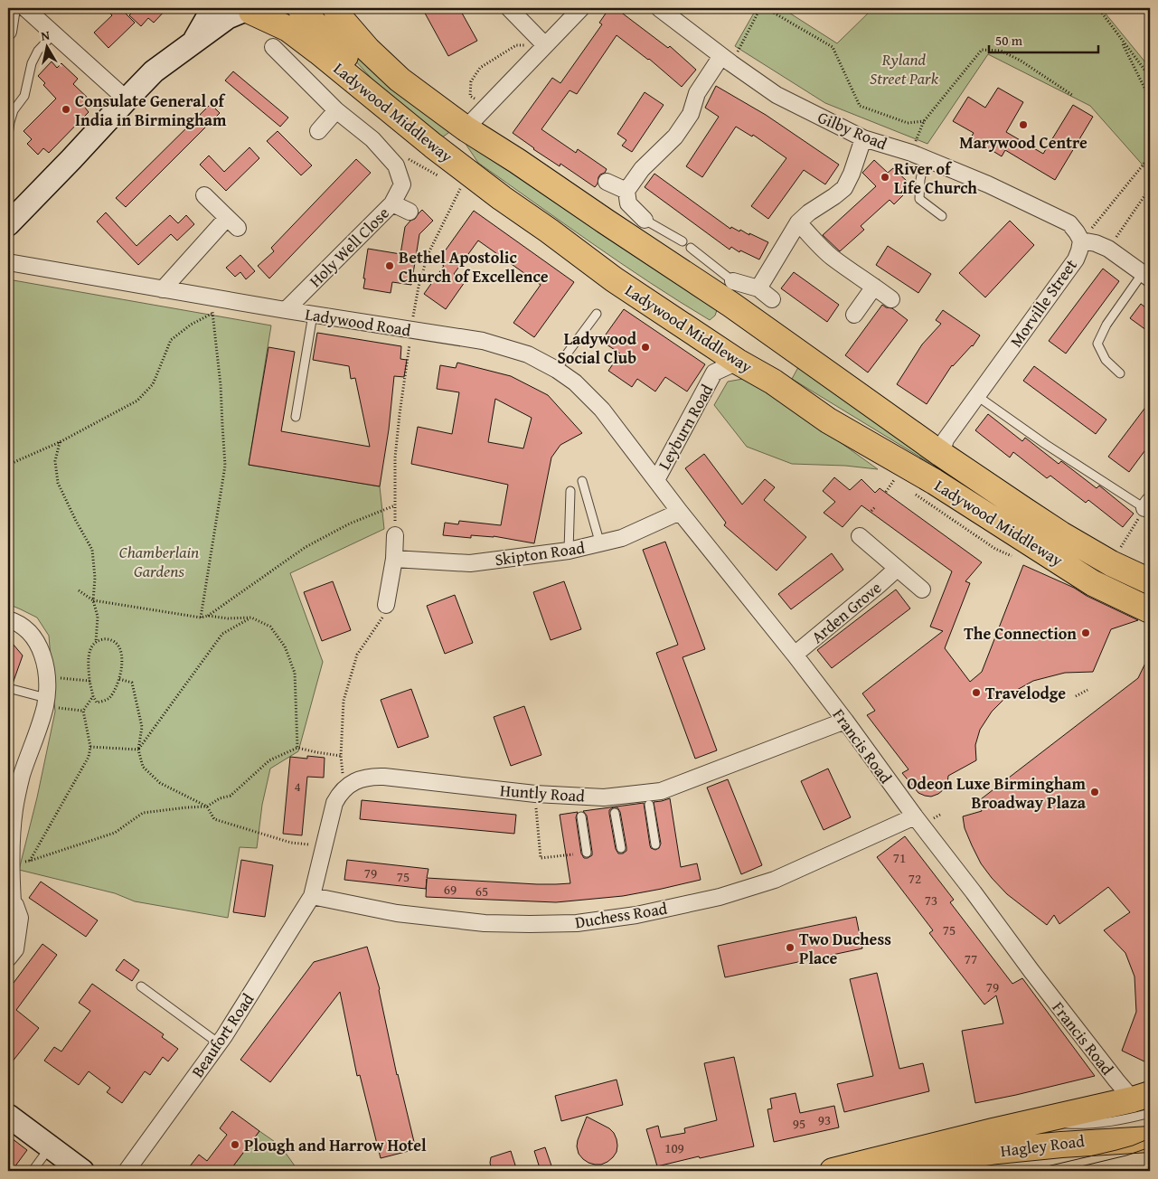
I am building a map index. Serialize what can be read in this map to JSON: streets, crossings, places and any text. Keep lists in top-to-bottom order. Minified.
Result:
{"streets":{"highway":["Ladywood Middleway","Hagley Road"],"street":["Gilby Road","Holy Well Close","Morville Street","Ladywood Road","Leyburn Road","Skipton Road","Arden Grove","Francis Road","Huntly Road","Duchess Road","Beaufort Road"]},"crossings":[["Ladywood Middleway","Morville Street"],["Ladywood Middleway","Leyburn Road"],["Gilby Road","Morville Street"],["Holy Well Close","Ladywood Road"],["Ladywood Road","Leyburn Road"],["Ladywood Road","Francis Road"],["Leyburn Road","Francis Road"],["Skipton Road","Francis Road"],["Arden Grove","Francis Road"],["Francis Road","Huntly Road"],["Francis Road","Duchess Road"],["Francis Road","Hagley Road"],["Duchess Road","Beaufort Road"]],"parks":["Ryland Street Park","Chamberlain Gardens"],"places":["Consulate General of India in Birmingham","Marywood Centre","River of Life Church","Bethel Apostolic Church of Excellence","Ladywood Social Club","The Connection","Travelodge","Odeon Luxe Birmingham Broadway Plaza","Two Duchess Place","Plough and Harrow Hotel"],"house_numbers":["4","71","79","75","72","69","65","73","75","77","79","93","95","109"],"scale_bar":"50 m","north":"top"}
